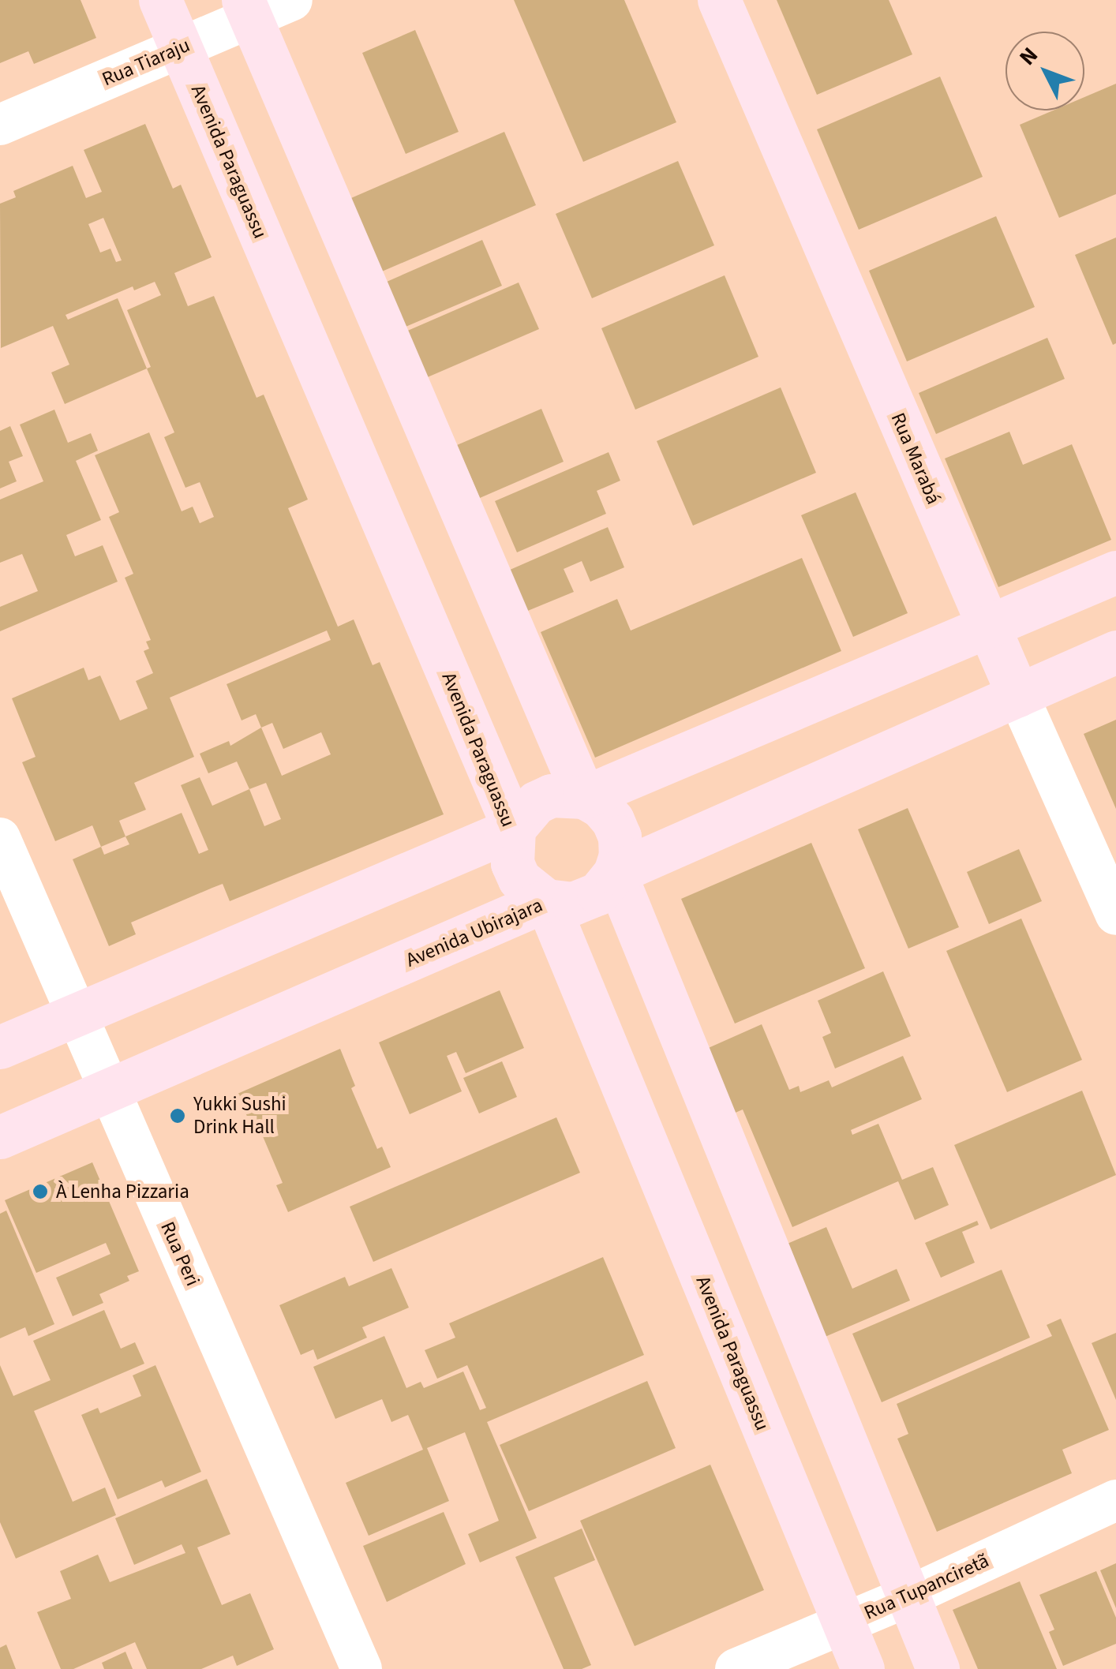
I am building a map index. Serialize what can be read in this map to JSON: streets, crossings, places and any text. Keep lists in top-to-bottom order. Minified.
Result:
{"streets":{"main road":["Avenida Paraguassu","Rua Marabá","Avenida Ubirajara"],"street":["Rua Tiaraju","Rua Peri","Rua Tupanciretã"]},"crossings":[["Rua Tiaraju","Avenida Paraguassu"],["Avenida Paraguassu","Avenida Ubirajara"],["Avenida Paraguassu","Rua Tupanciretã"],["Rua Marabá","Avenida Ubirajara"],["Avenida Ubirajara","Rua Peri"]],"places":["Yukki Sushi Drink Hall","À Lenha Pizzaria"],"north":"top left"}
